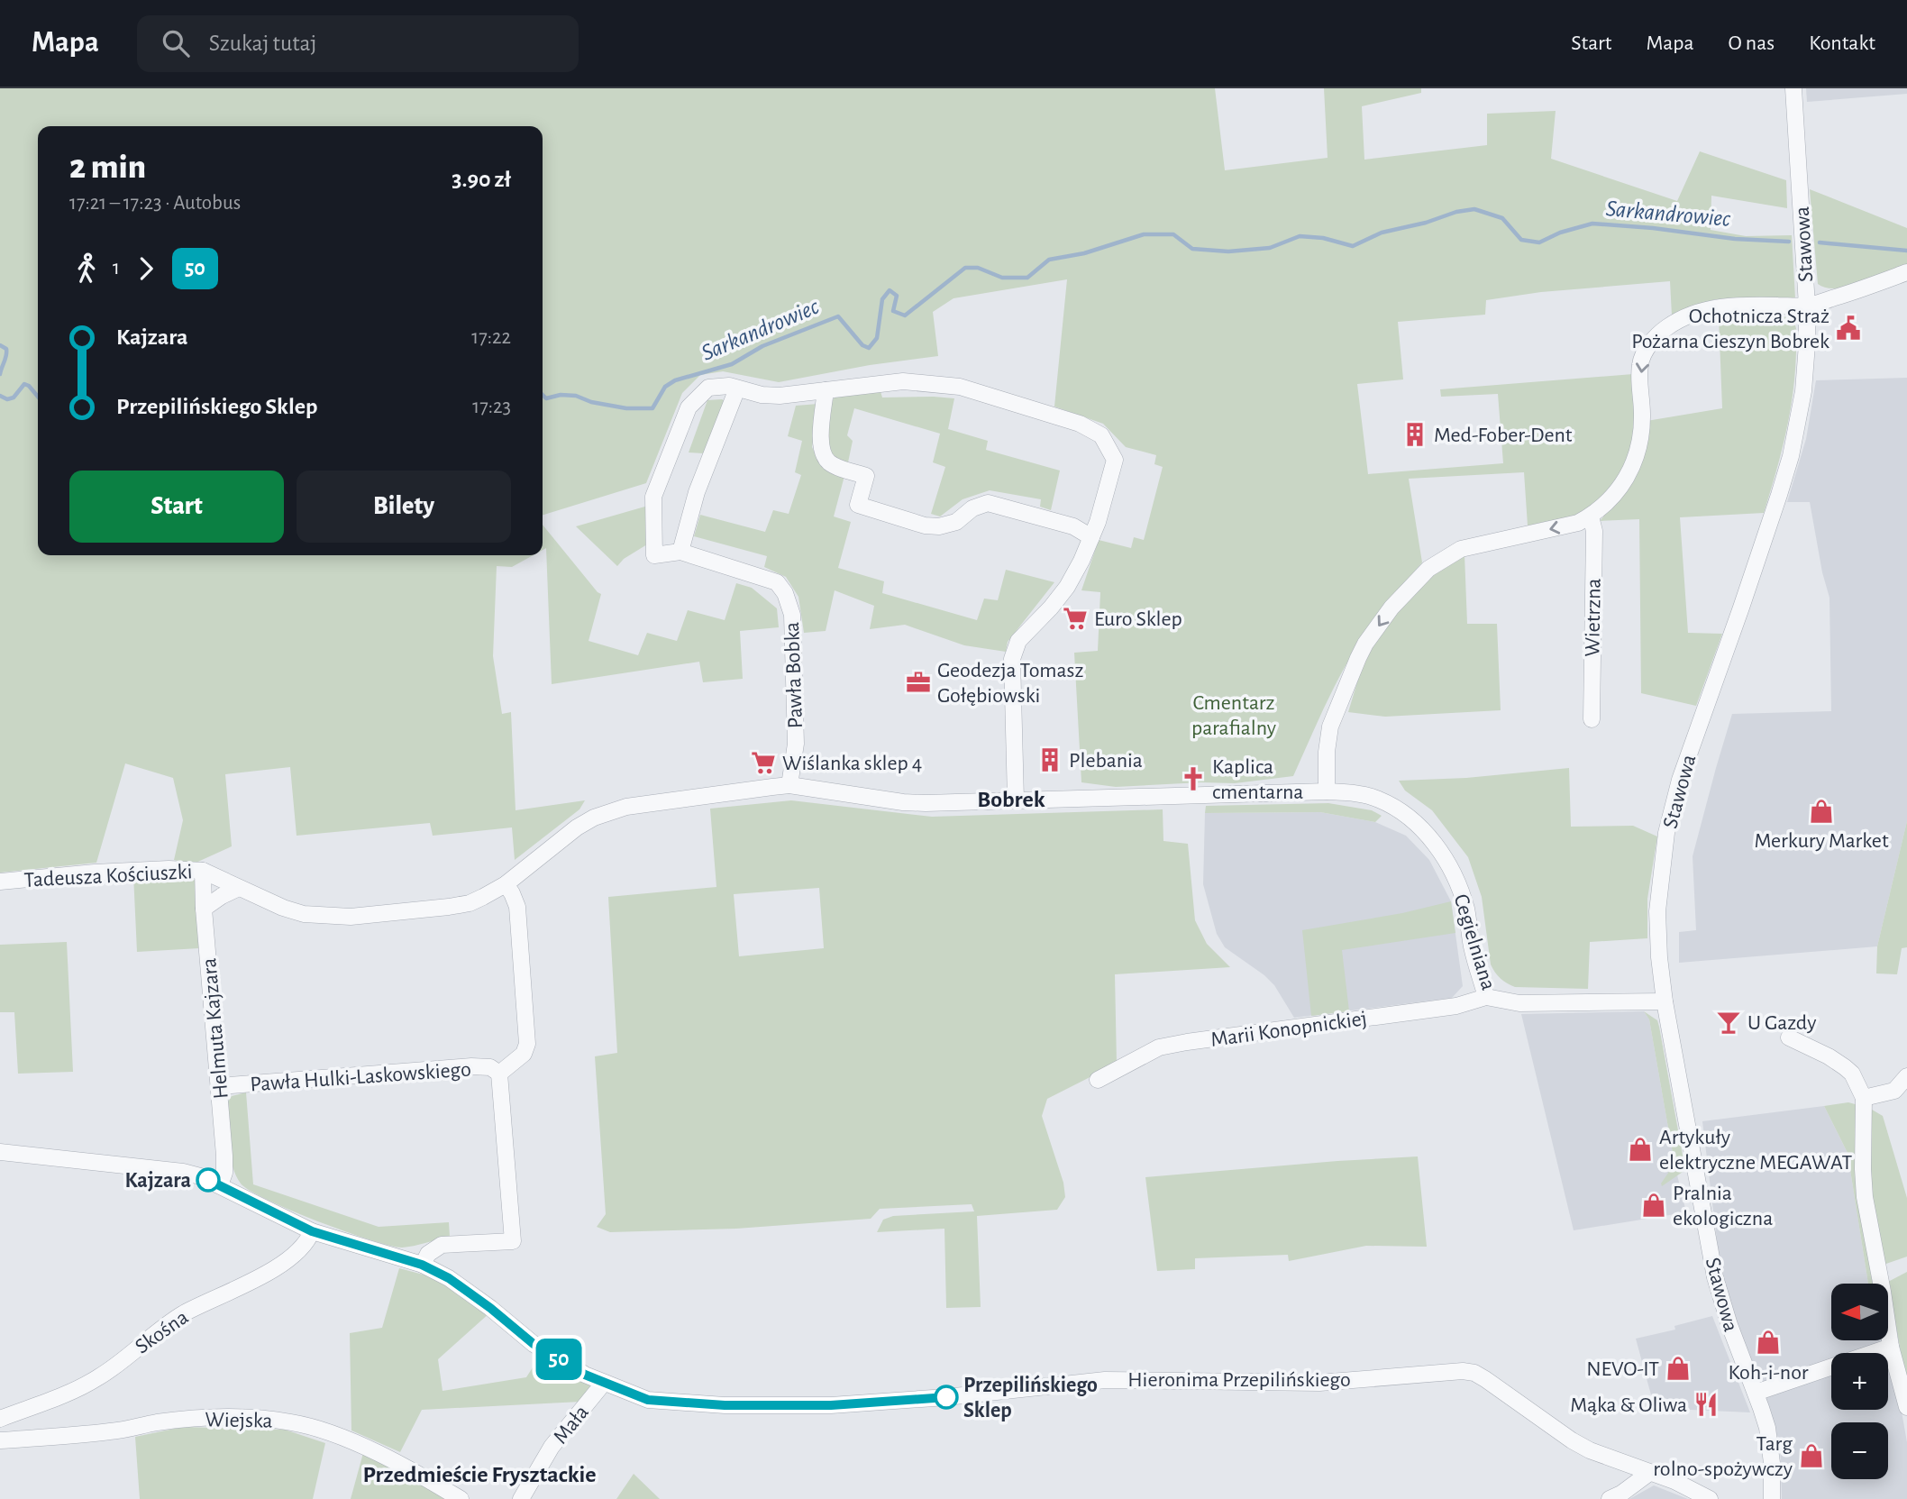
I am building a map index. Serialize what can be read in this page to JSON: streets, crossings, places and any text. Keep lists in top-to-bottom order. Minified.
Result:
{"streets":{"street":["Stawowa","Wietrzna","Pawła Bobka","Tadeusza Kościuszki","Cegielniana","Helmuta Kajzara","Marii Konopnickiej","Pawła Hulki-Laskowskiego","Skośna","Hieronima Przepilińskiego","Wiejska","Mała"]},"crossings":[["Stawowa","Cegielniana"],["Pawła Bobka","Tadeusza Kościuszki"],["Tadeusza Kościuszki","Cegielniana"],["Tadeusza Kościuszki","Helmuta Kajzara"],["Cegielniana","Marii Konopnickiej"],["Helmuta Kajzara","Pawła Hulki-Laskowskiego"],["Helmuta Kajzara","Hieronima Przepilińskiego"],["Skośna","Hieronima Przepilińskiego"],["Hieronima Przepilińskiego","Mała"]],"districts":["Bobrek","Przedmieście Frysztackie"],"water":["Sarkandrowiec"],"parks":["Cmentarz parafialny"],"places":{"public building":["Ochotnicza Straż Pożarna Cieszyn Bobrek"],"building":["Med-Fober-Dent","Plebania"],"supermarket":["Euro Sklep","Wiślanka sklep 4"],"office":["Geodezja Tomasz Gołębiowski"],"church":["Kaplica cmentarna"],"shop":["Merkury Market","Artykuły elektryczne MEGAWAT","Pralnia ekologiczna","Koh-i-nor","NEVO-IT","Targ rolno-spożywczy"],"bar":["U Gazdy"],"other":["Kajzara","Przepilińskiego Sklep"],"restaurant":["Mąka & Oliwa"]},"lines":["bus line 50"],"north":"left","page":{"header":"Mapa","search":"Szukaj tutaj","nav":["Start","Mapa","O nas","Kontakt"],"on_map":"50","heading":["2 min","17:21 – 17:23 · Autobus","3.90 zł"],"legs":["1","50"],"list":[{"name":"Kajzara","value":"17:22"},{"name":"Przepilińskiego Sklep","value":"17:23"}],"buttons":["Start","Bilety"],"map_buttons":["+","−"]}}
